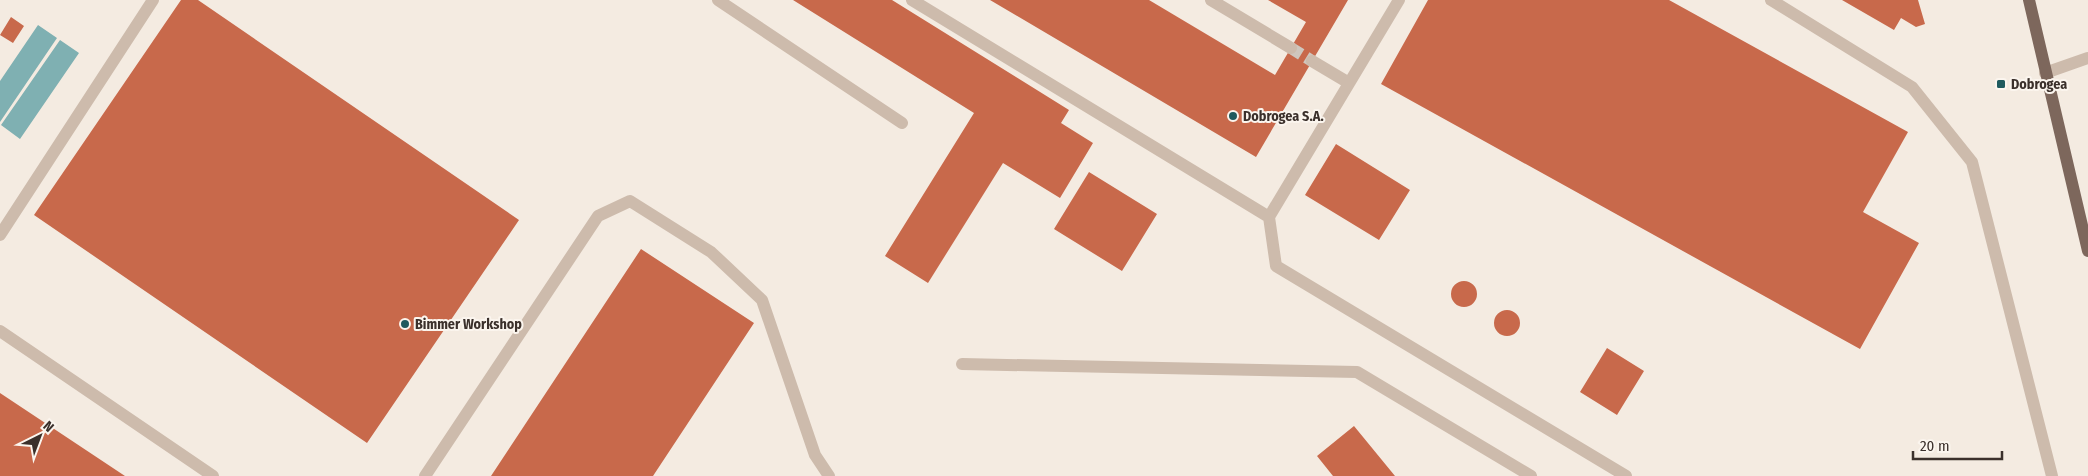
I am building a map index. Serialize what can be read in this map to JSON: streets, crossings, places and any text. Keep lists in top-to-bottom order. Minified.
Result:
{"places":{"transit":["Dobrogea"],"other":["Dobrogea S.A.","Bimmer Workshop"]},"scale_bar":"20 m","north":"top right"}
